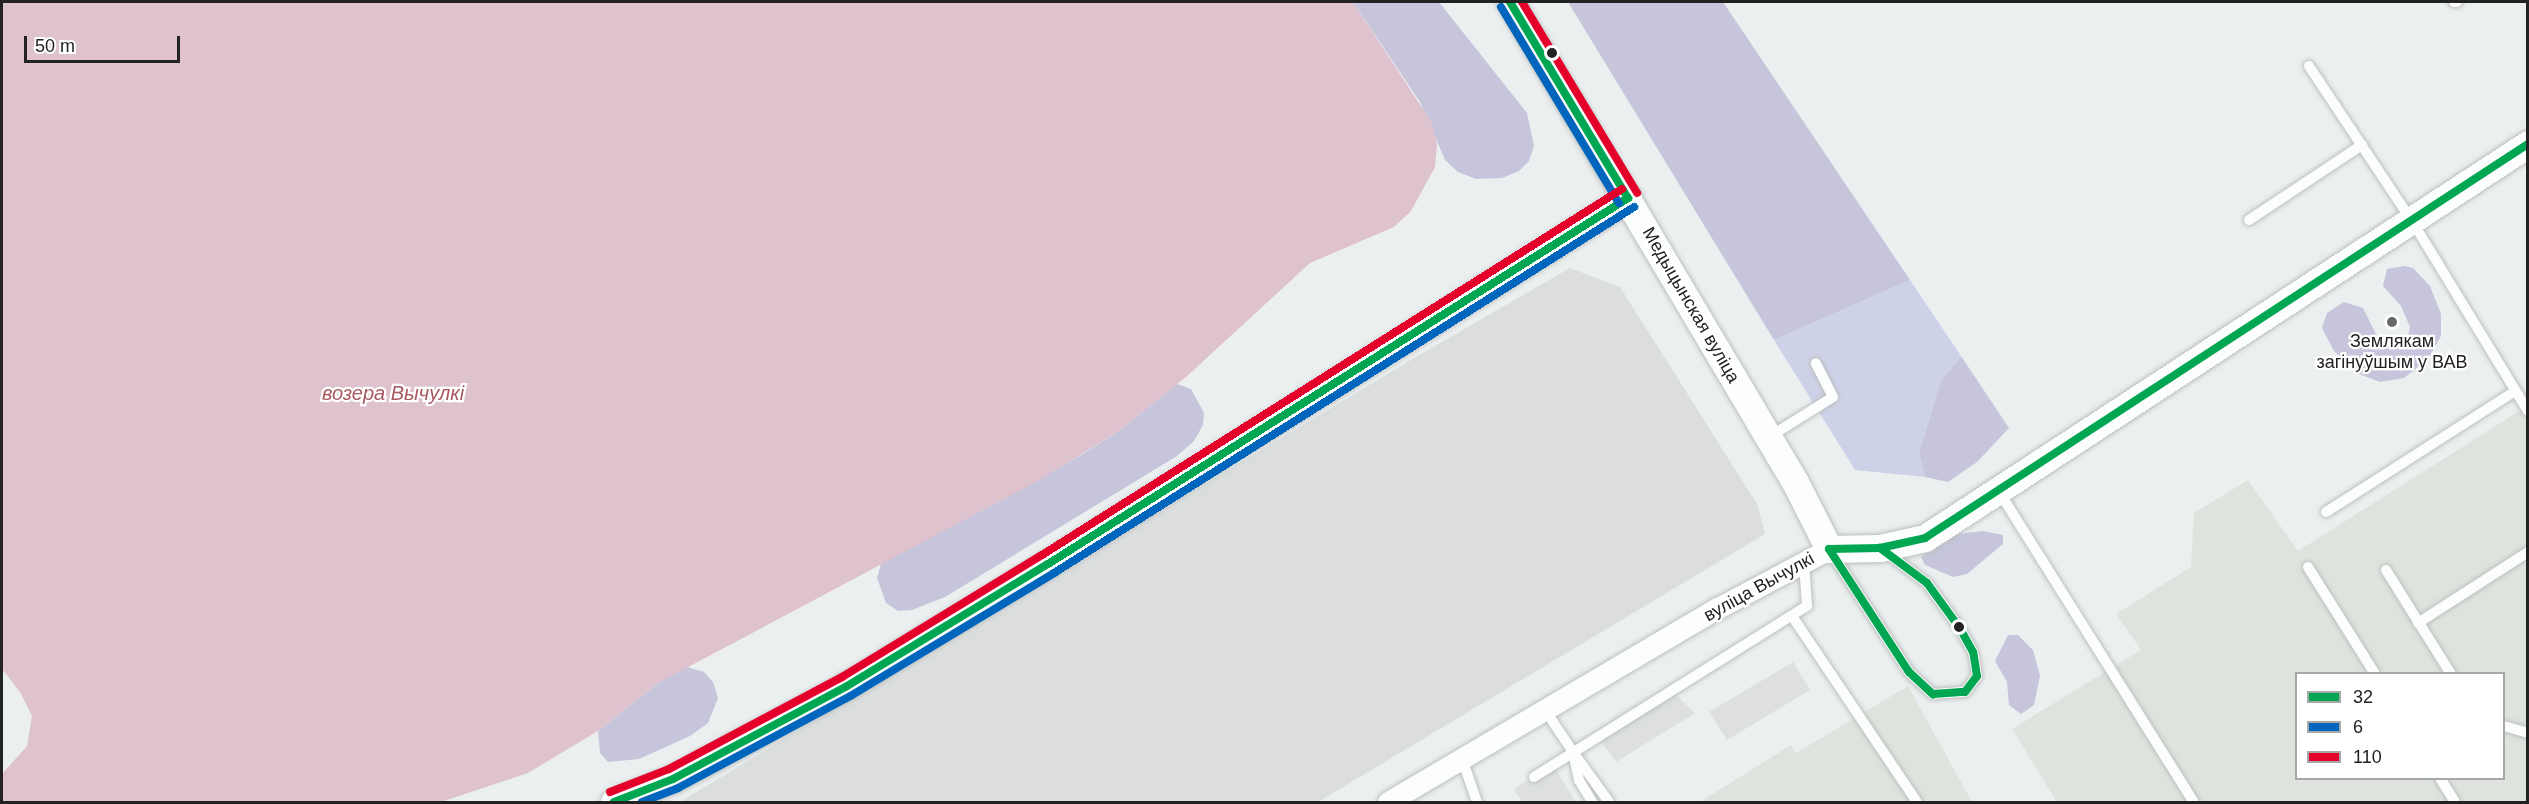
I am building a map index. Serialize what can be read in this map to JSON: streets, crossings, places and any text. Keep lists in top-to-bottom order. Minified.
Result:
{"streets":{"street":["Медыцынская вуліца","вуліца Вычулкі"]},"crossings":[["Медыцынская вуліца","вуліца Вычулкі"]],"water":["возера Вычулкі"],"places":["Землякам загінуўшым у ВАВ"],"lines":["transit line 32","transit line 110","transit line 6"],"legend":["32","6","110"],"scale_bar":"50 m"}
